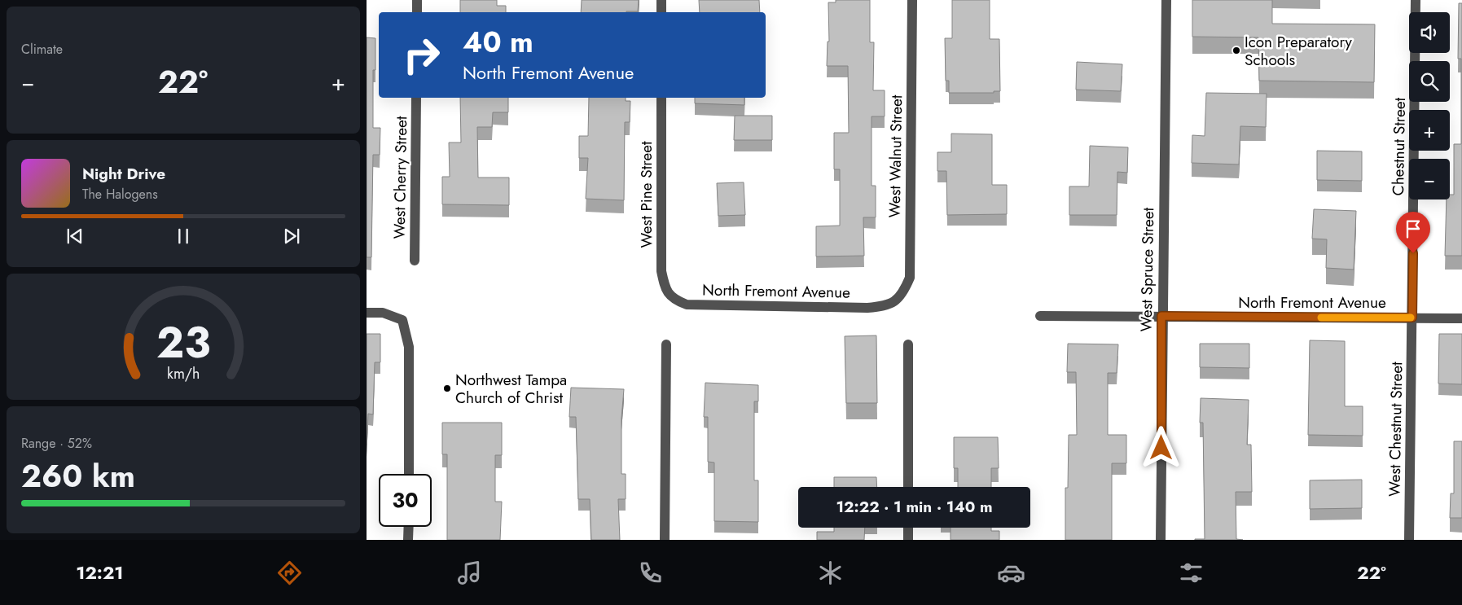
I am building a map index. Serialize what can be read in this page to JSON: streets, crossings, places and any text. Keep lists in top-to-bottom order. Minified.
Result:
{"streets":{"street":["Chestnut Street","West Walnut Street","West Cherry Street","West Pine Street","West Spruce Street","North Fremont Avenue","West Chestnut Street"]},"crossings":[["Chestnut Street","North Fremont Avenue"],["Chestnut Street","West Chestnut Street"],["West Walnut Street","North Fremont Avenue"],["West Pine Street","North Fremont Avenue"],["West Spruce Street","North Fremont Avenue"],["North Fremont Avenue","West Chestnut Street"]],"places":["Icon Preparatory Schools","Northwest Tampa Church of Christ"],"page":{"tile":["Climate",["Range · 52%","260 km"]],"map_buttons":["+","−"],"turn":["40 m","North Fremont Avenue"],"heat":["−","22°","+"],"song":["Night Drive","The Halogens"],"limit":"30","trip":"12:22 · 1 min · 140 m","tabs":["12:21","22°"],"gauge":["23","km/h"]}}
